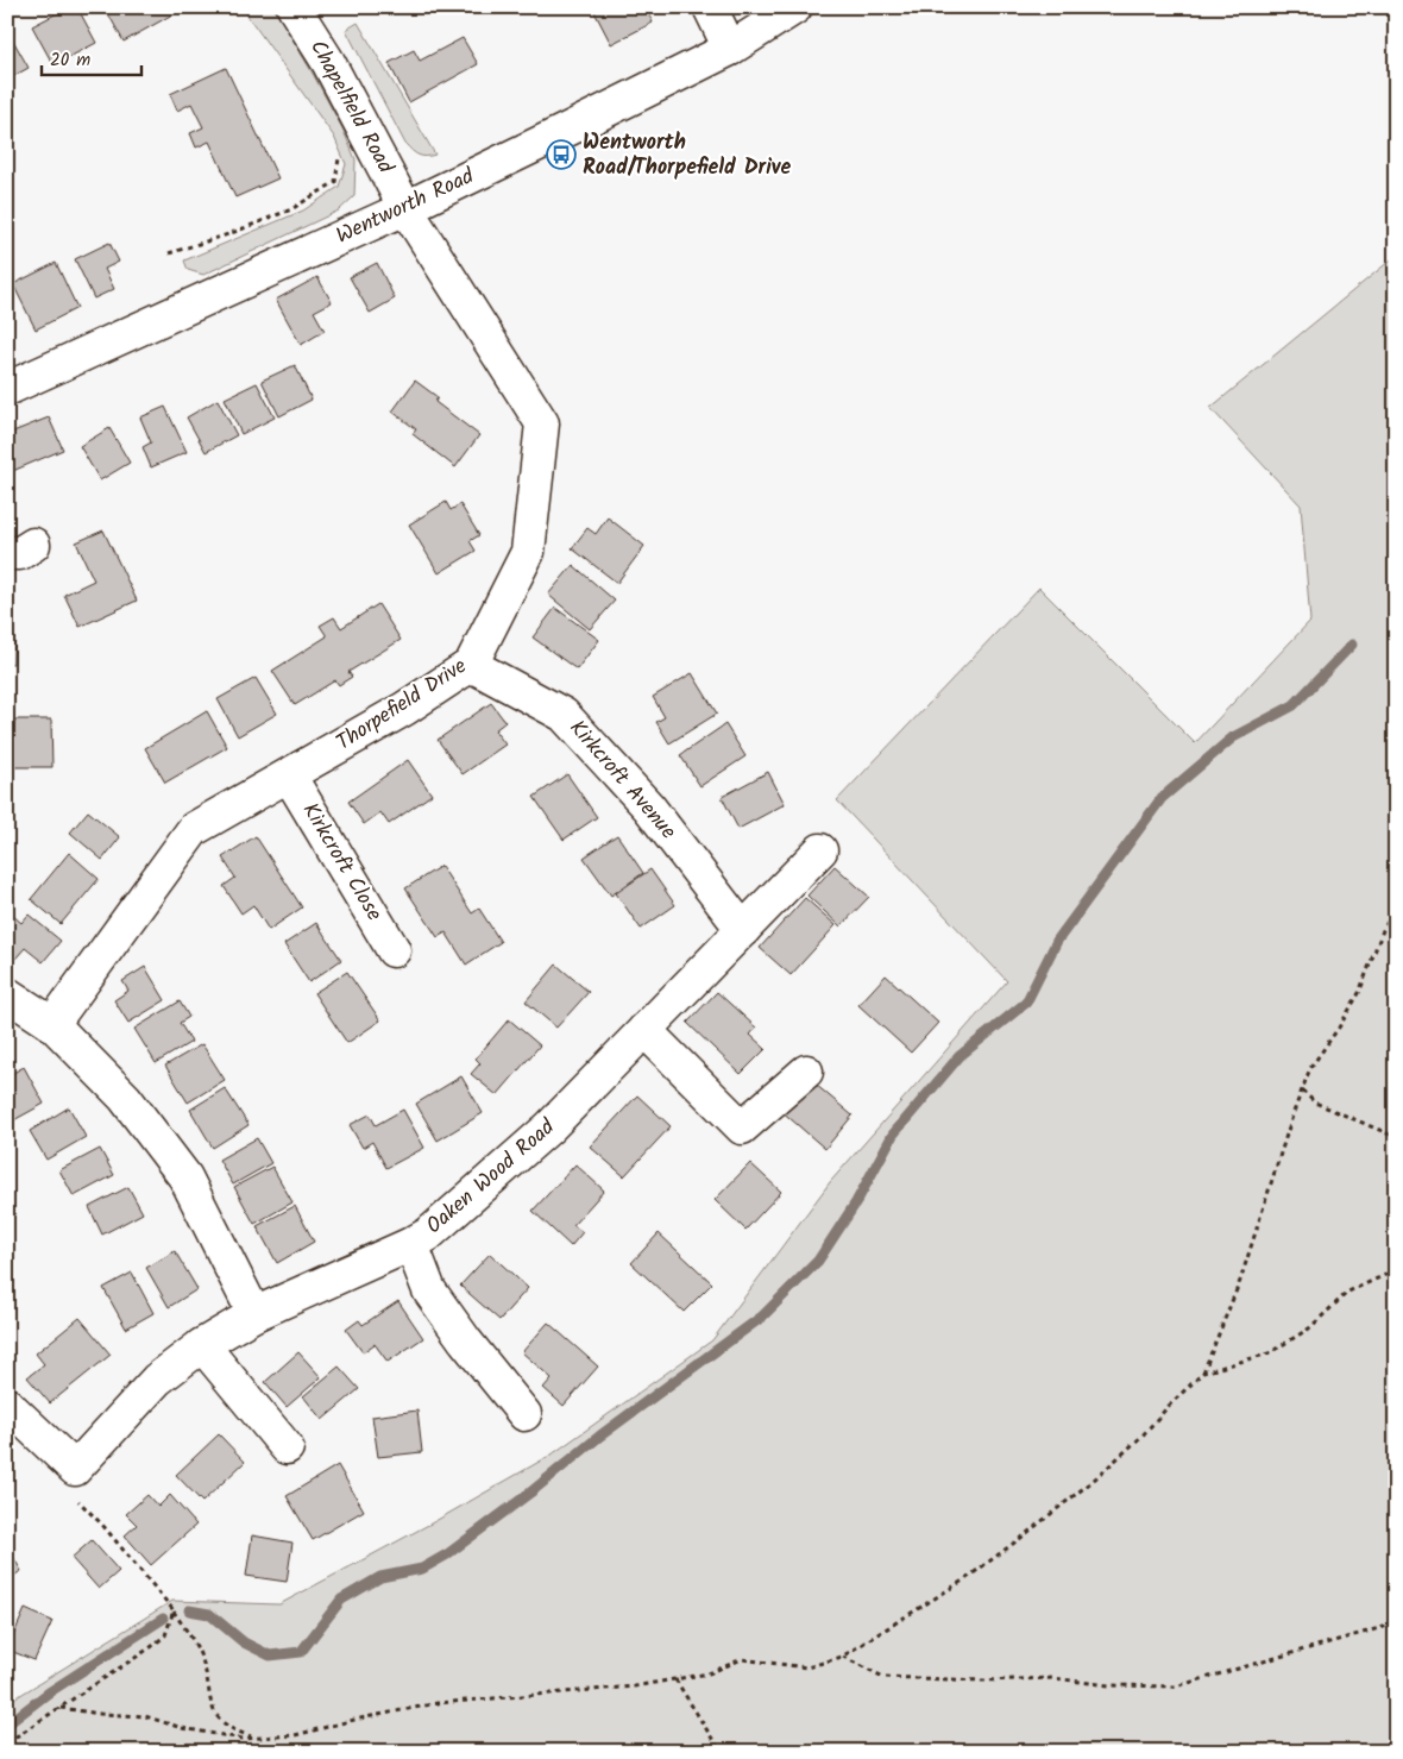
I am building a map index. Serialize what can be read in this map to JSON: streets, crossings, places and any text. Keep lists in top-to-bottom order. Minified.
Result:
{"streets":{"street":["Chapelfield Road","Wentworth Road","Thorpefield Drive","Kirkcroft Avenue","Kirkcroft Close","Oaken Wood Road"]},"crossings":[["Chapelfield Road","Wentworth Road"],["Chapelfield Road","Thorpefield Drive"],["Wentworth Road","Thorpefield Drive"],["Thorpefield Drive","Kirkcroft Avenue"],["Thorpefield Drive","Kirkcroft Close"],["Kirkcroft Avenue","Oaken Wood Road"]],"places":{"bus stop":["Wentworth Road/Thorpefield Drive"]},"scale_bar":"20 m"}
